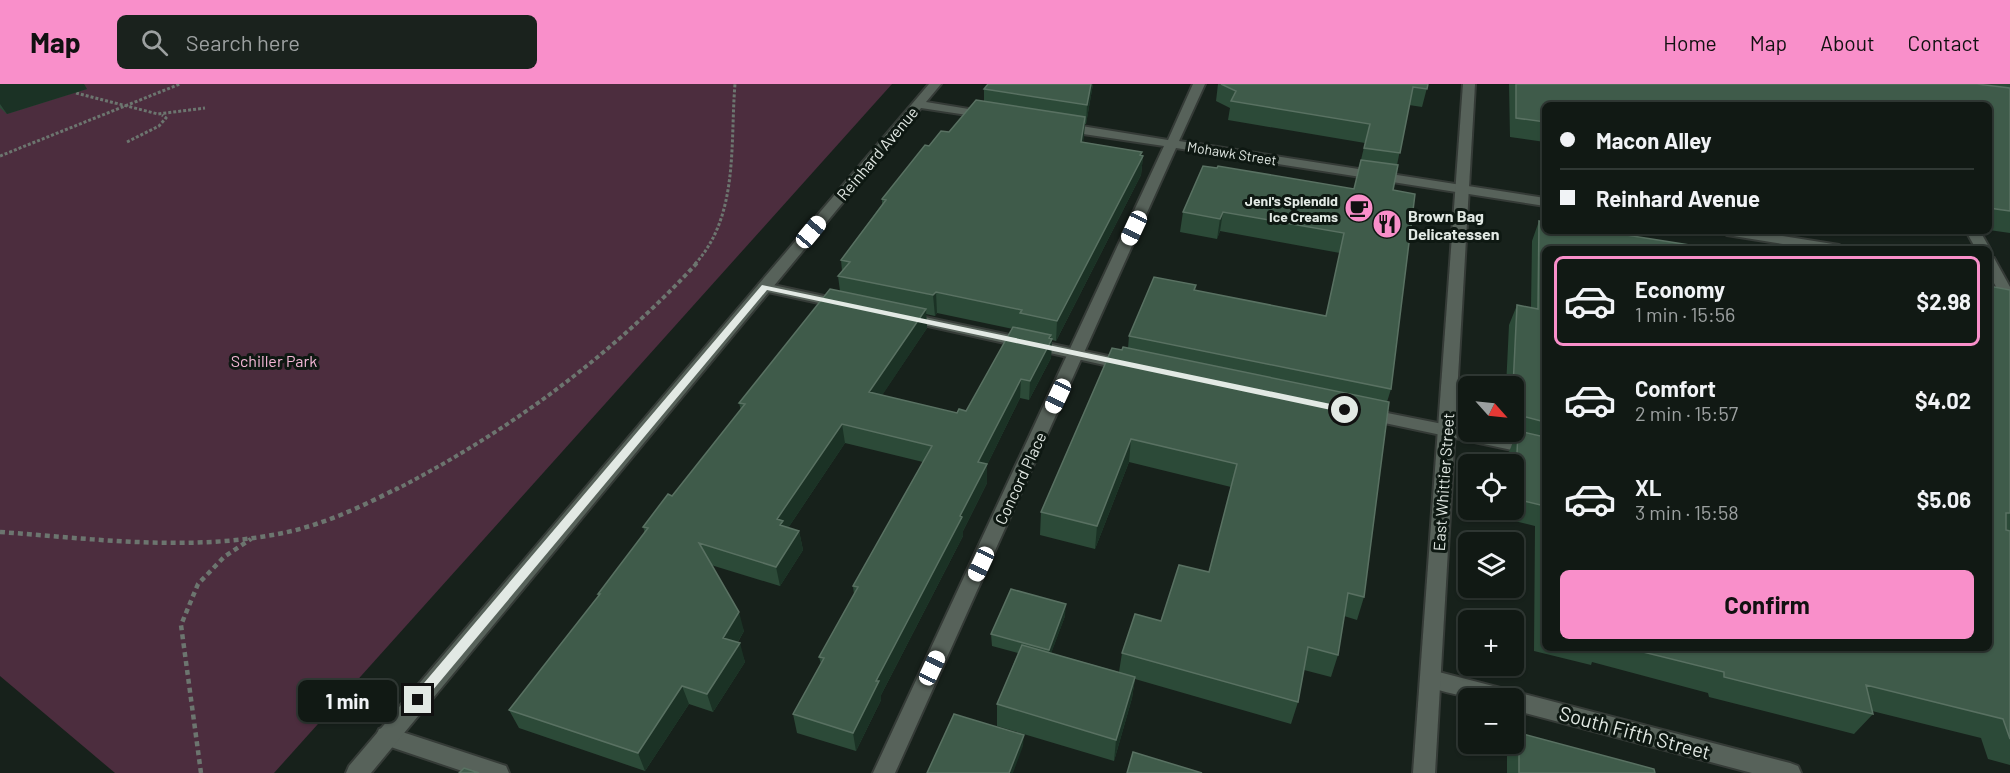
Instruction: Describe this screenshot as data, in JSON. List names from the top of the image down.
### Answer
{
  "streets": {
    "street": [
      "Reinhard Avenue",
      "Mohawk Street",
      "Concord Place",
      "East Whittier Street",
      "South Fifth Street"
    ]
  },
  "crossings": [
    ["Mohawk Street", "Concord Place"],
    ["Mohawk Street", "East Whittier Street"]
  ],
  "parks": ["Schiller Park"],
  "places": {
    "cafe": ["Jeni's Splendid Ice Creams"],
    "restaurant": ["Brown Bag Delicatessen"]
  },
  "north": "bottom right",
  "page": {
    "header": "Map",
    "search": "Search here",
    "nav": [
      "Home",
      "Map",
      "About",
      "Contact"
    ],
    "banner": ["Macon Alley", "Reinhard Avenue"],
    "list": [
      {
        "name": "Economy",
        "note": "1 min · 15:56",
        "value": "$2.98"
      },
      {
        "name": "Comfort",
        "note": "2 min · 15:57",
        "value": "$4.02"
      },
      {
        "name": "XL",
        "note": "3 min · 15:58",
        "value": "$5.06"
      }
    ],
    "map_buttons": ["+", "−"],
    "buttons": "Confirm",
    "bubble": "1 min"
  }
}
